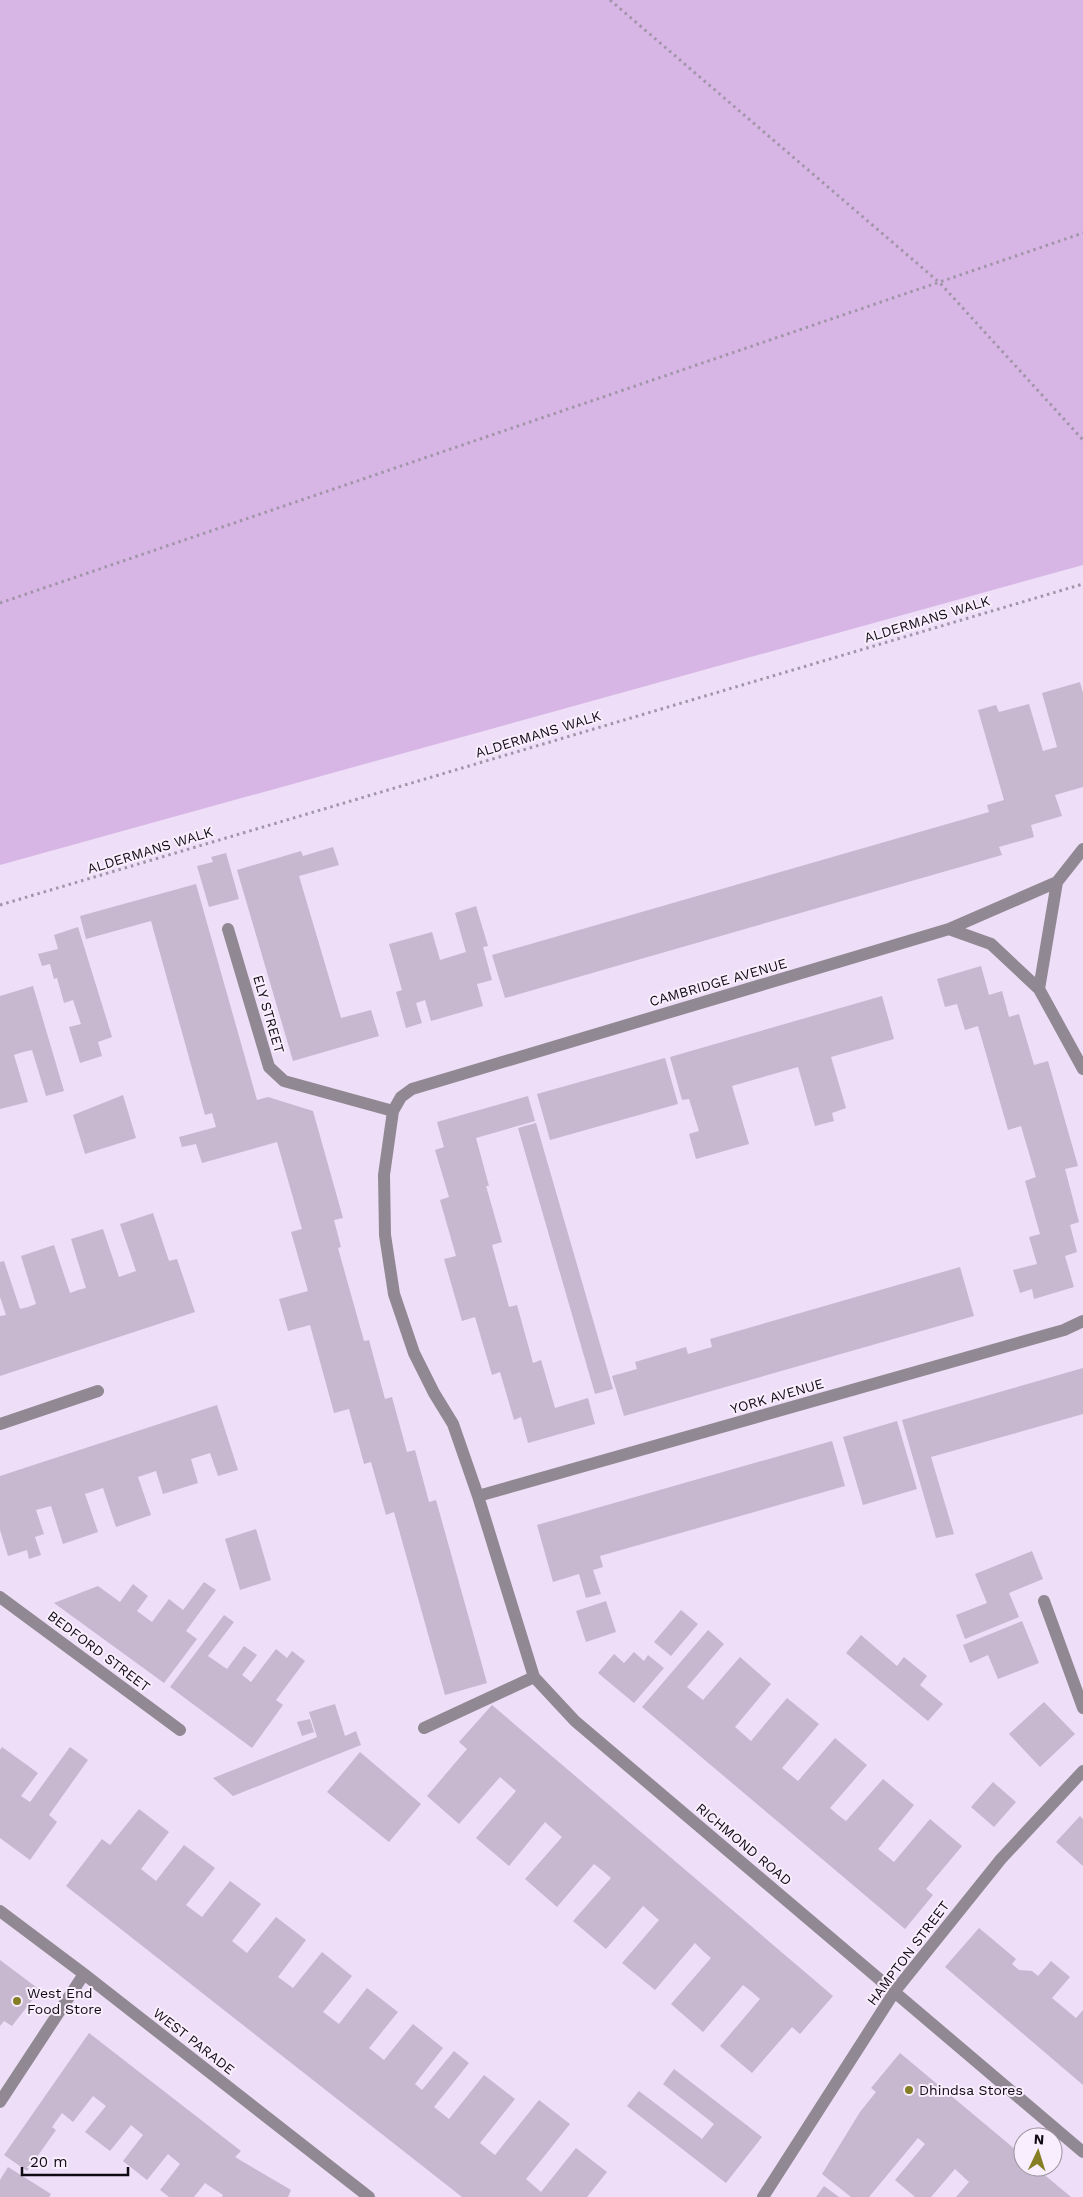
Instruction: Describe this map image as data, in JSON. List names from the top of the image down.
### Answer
{
  "streets": {
    "street": [
      "CAMBRIDGE AVENUE",
      "ELY STREET",
      "YORK AVENUE",
      "BEDFORD STREET",
      "RICHMOND ROAD",
      "HAMPTON STREET",
      "WEST PARADE"
    ],
    "path": ["ALDERMANS WALK"]
  },
  "crossings": [
    ["CAMBRIDGE AVENUE", "ELY STREET"],
    ["CAMBRIDGE AVENUE", "RICHMOND ROAD"],
    ["ELY STREET", "RICHMOND ROAD"],
    ["YORK AVENUE", "RICHMOND ROAD"],
    ["RICHMOND ROAD", "HAMPTON STREET"]
  ],
  "places": ["West End Food Store", "Dhindsa Stores"],
  "scale_bar": "20 m",
  "north": "top"
}
